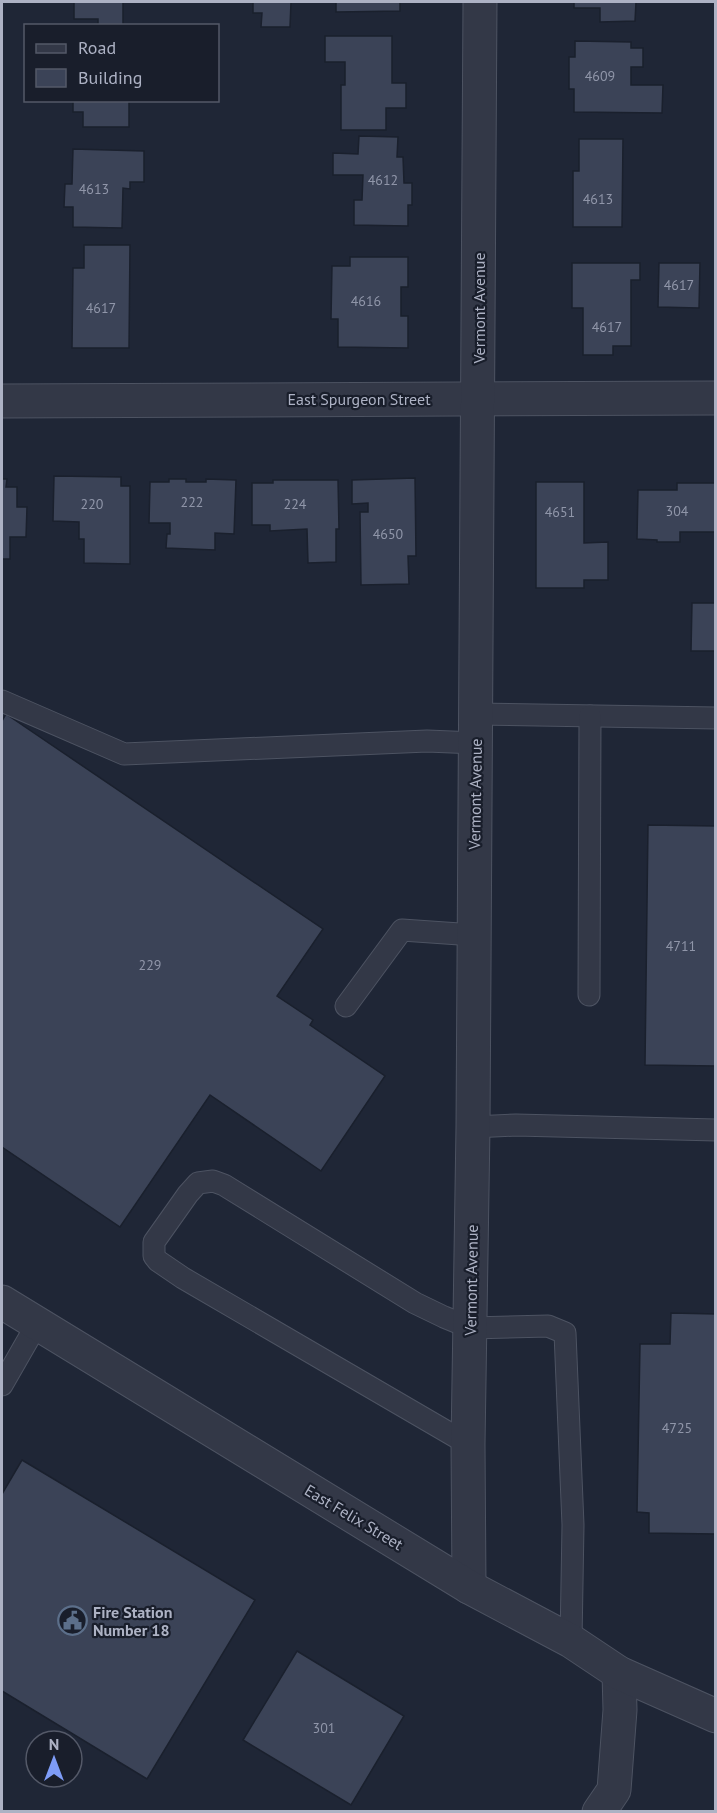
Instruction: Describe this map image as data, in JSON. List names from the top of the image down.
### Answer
{
  "streets": {
    "street": ["Vermont Avenue", "East Spurgeon Street", "East Felix Street"]
  },
  "crossings": [
    ["Vermont Avenue", "East Spurgeon Street"],
    ["Vermont Avenue", "East Felix Street"]
  ],
  "places": {
    "public building": ["Fire Station Number 18"]
  },
  "house_numbers": [
    "4609",
    "4612",
    "4613",
    "4613",
    "4617",
    "4616",
    "4617",
    "4617",
    "222",
    "220",
    "224",
    "304",
    "4651",
    "4650",
    "4711",
    "229",
    "4725",
    "301"
  ],
  "legend": ["Road", "Building"],
  "north": "top"
}
